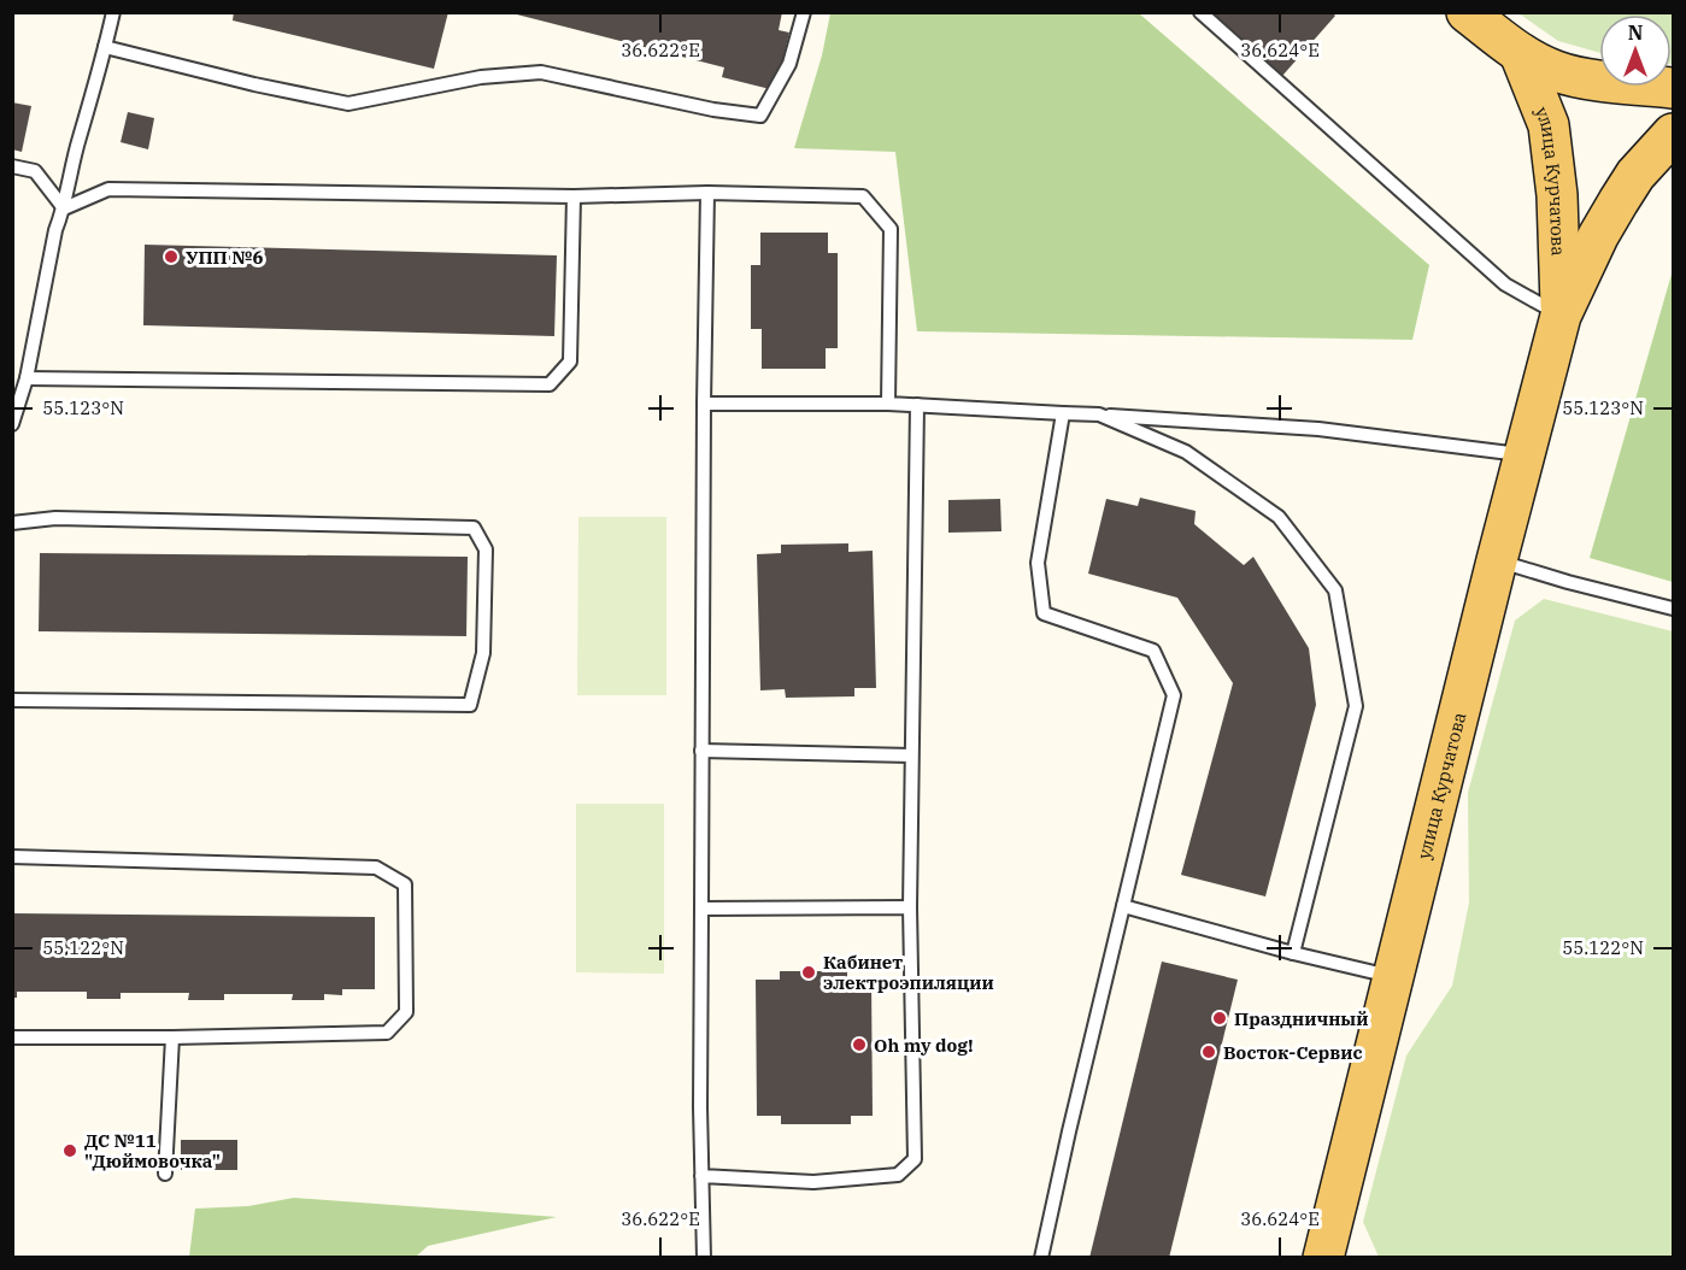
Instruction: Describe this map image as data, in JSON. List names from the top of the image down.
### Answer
{
  "streets": {
    "main road": ["улица Курчатова"]
  },
  "places": [
    "УПП №6",
    "Кабинет электроэпиляции",
    "Праздничный",
    "Oh my dog!",
    "Восток-Сервис",
    "ДС №11 \"Дюймовочка\""
  ],
  "north": "top",
  "coordinates": [
    "36.622°E",
    "36.624°E",
    "55.123°N",
    "55.122°N"
  ]
}
